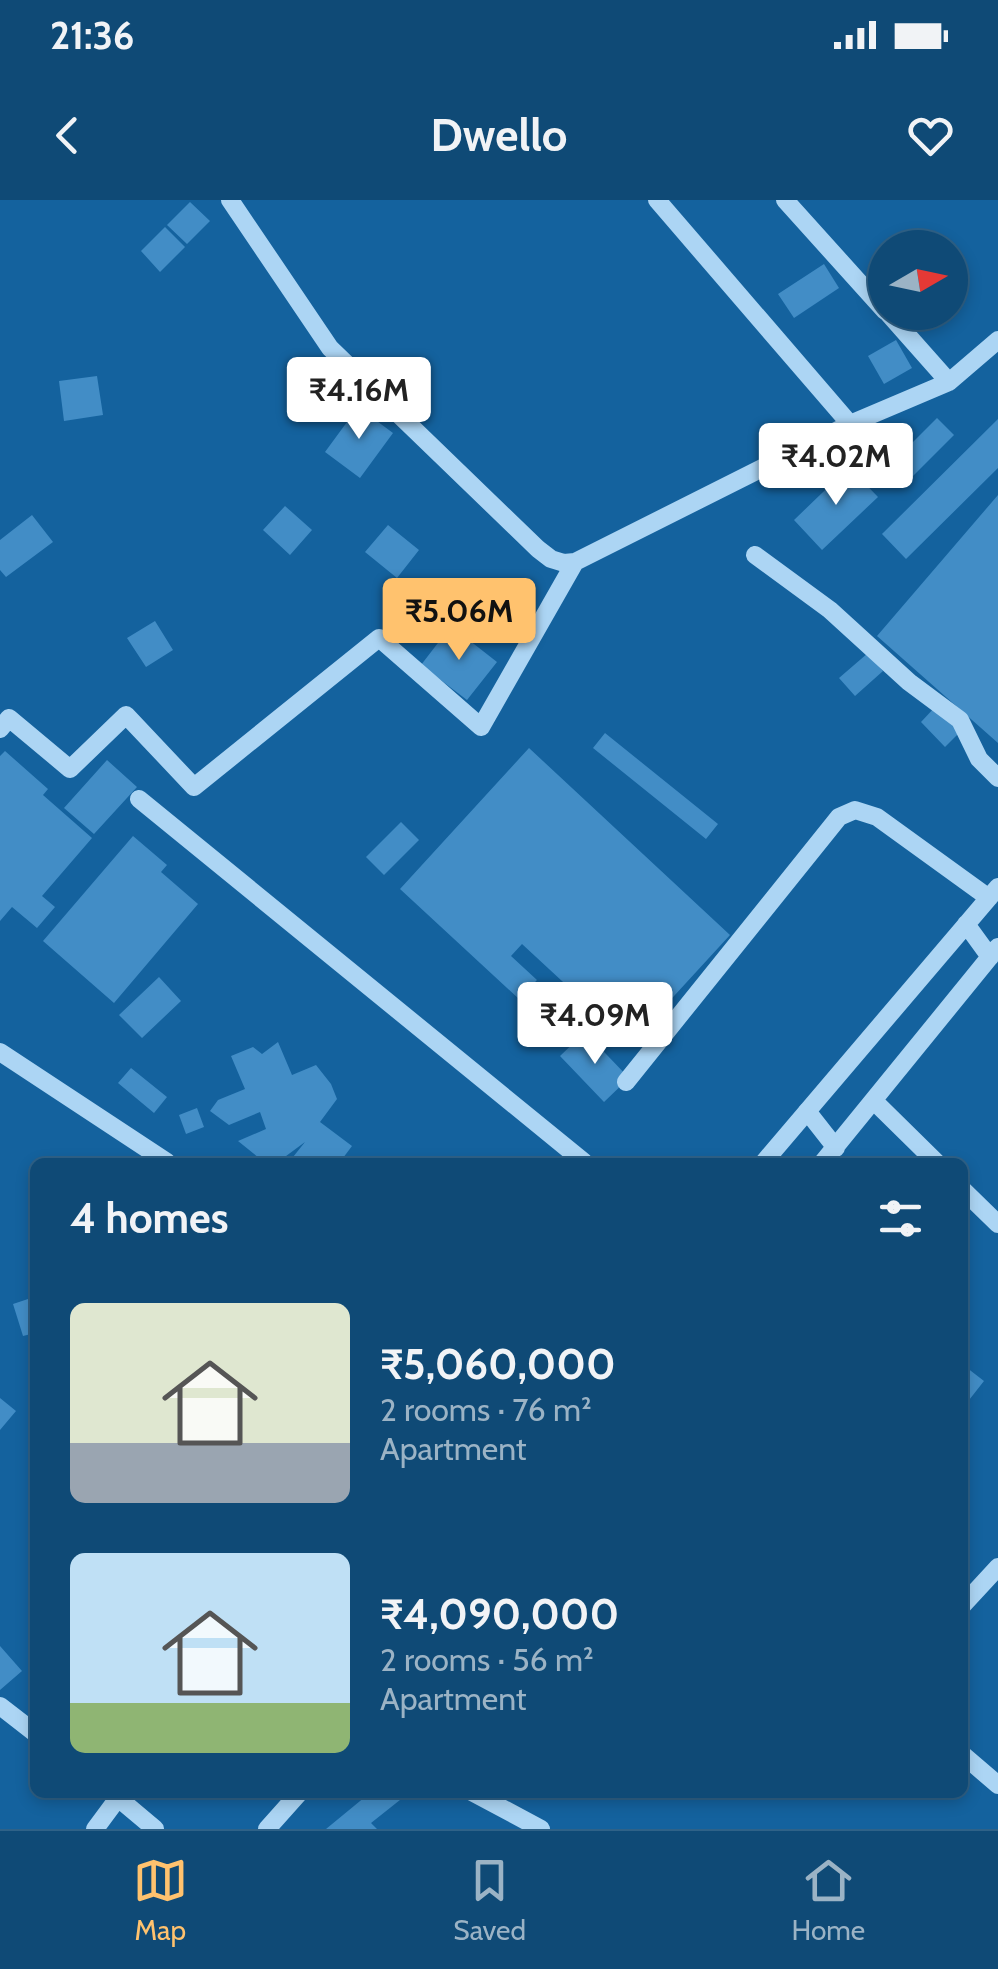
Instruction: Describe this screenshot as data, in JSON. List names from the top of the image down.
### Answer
{
  "north": "right",
  "page": {
    "status": "21:36",
    "header": "Dwello",
    "price": [
      "₹4.16M",
      "₹4.02M",
      "₹5.06M",
      "₹4.09M"
    ],
    "heading": "4 homes",
    "list": [
      {
        "name": "₹5,060,000",
        "note": "2 rooms · 76 m² · Apartment"
      },
      {
        "name": "₹4,090,000",
        "note": "2 rooms · 56 m² · Apartment"
      }
    ],
    "tabs": ["Map", "Saved", "Home"]
  }
}
